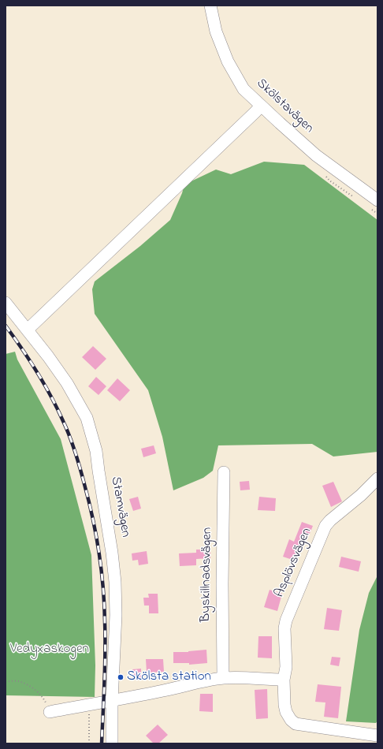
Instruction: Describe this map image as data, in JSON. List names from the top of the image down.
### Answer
{
  "streets": {
    "street": [
      "Skölstavägen",
      "Stamvägen",
      "Asplövsvägen",
      "Byskillnadsvägen"
    ]
  },
  "parks": ["Vedyxaskogen"],
  "places": ["Skölsta station"]
}
